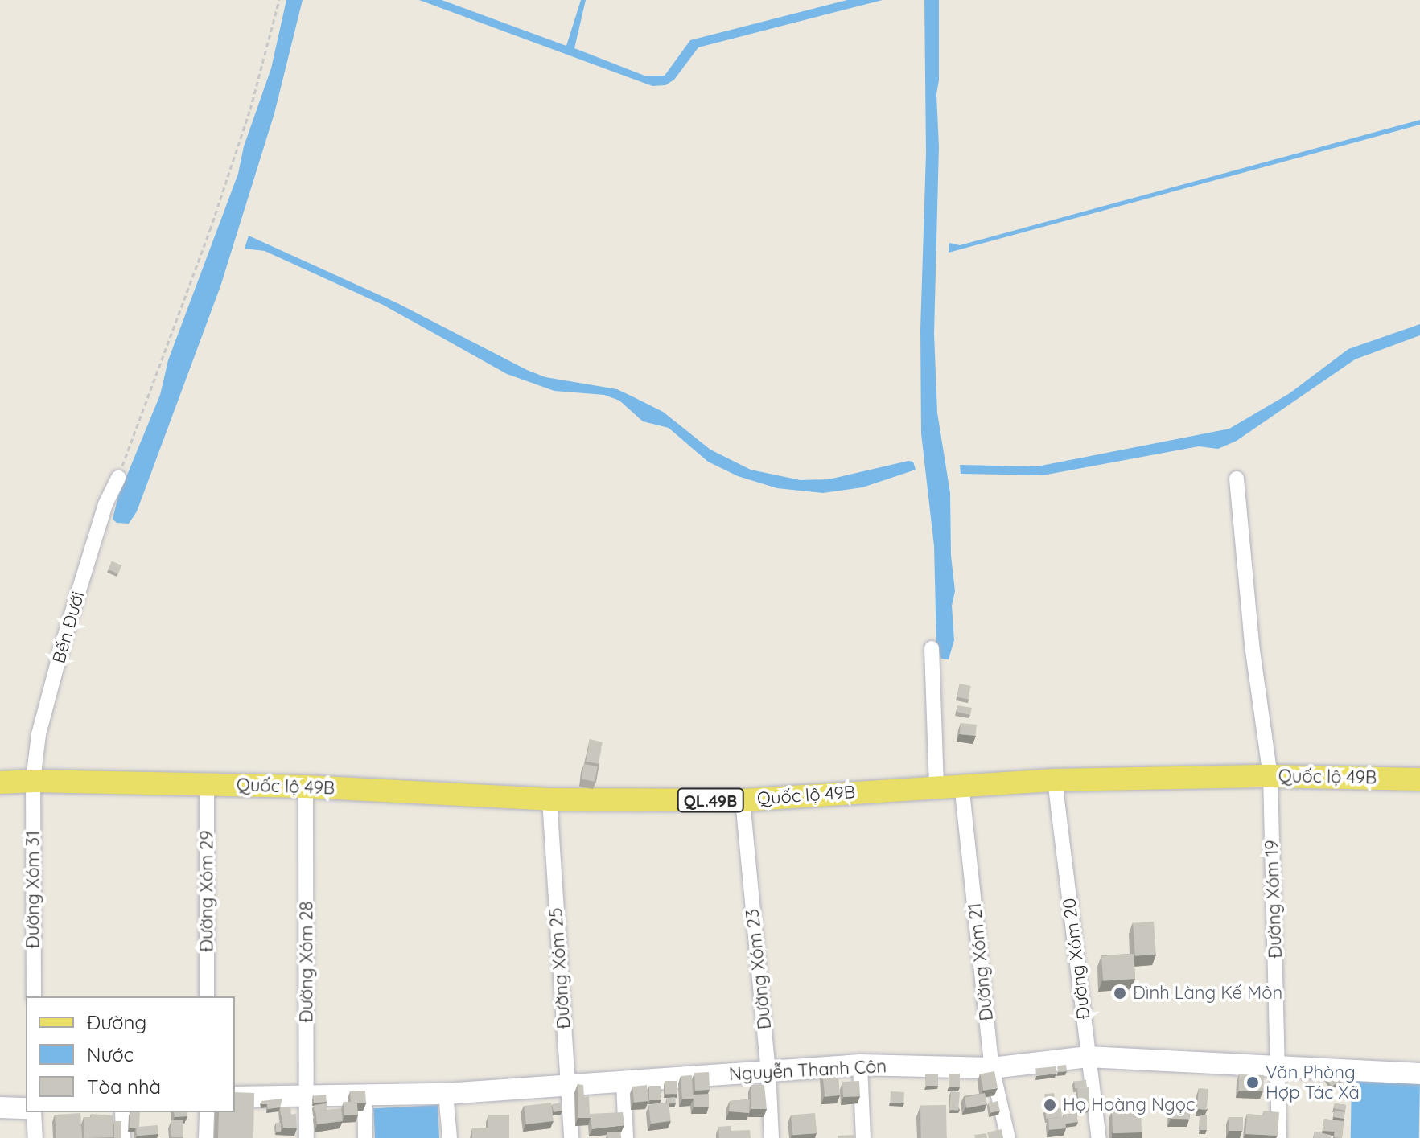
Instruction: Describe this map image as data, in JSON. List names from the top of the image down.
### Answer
{
  "streets": {
    "main road": ["Quốc lộ 49B", "QL.49B"],
    "street": [
      "Bến Đưới",
      "Đường Xóm 31",
      "Đường Xóm 29",
      "Đường Xóm 19",
      "Đường Xóm 20",
      "Đường Xóm 28",
      "Đường Xóm 21",
      "Đường Xóm 25",
      "Đường Xóm 23",
      "Nguyễn Thanh Côn"
    ]
  },
  "crossings": [
    ["Bến Đưới", "Quốc lộ 49B"],
    ["Bến Đưới", "Đường Xóm 31"],
    ["Quốc lộ 49B", "Đường Xóm 31"],
    ["Quốc lộ 49B", "Đường Xóm 29"],
    ["Quốc lộ 49B", "Đường Xóm 19"],
    ["Quốc lộ 49B", "Đường Xóm 20"],
    ["Quốc lộ 49B", "Đường Xóm 28"],
    ["Quốc lộ 49B", "Đường Xóm 21"],
    ["Quốc lộ 49B", "Đường Xóm 25"],
    ["Quốc lộ 49B", "Đường Xóm 23"],
    ["Đường Xóm 19", "Nguyễn Thanh Côn"],
    ["Đường Xóm 20", "Nguyễn Thanh Côn"],
    ["Đường Xóm 28", "Nguyễn Thanh Côn"],
    ["Đường Xóm 21", "Nguyễn Thanh Côn"],
    ["Đường Xóm 25", "Nguyễn Thanh Côn"],
    ["Đường Xóm 23", "Nguyễn Thanh Côn"]
  ],
  "places": ["Đình Làng Kế Môn", "Văn Phòng Hợp Tác Xã", "Họ Hoàng Ngọc"],
  "legend": ["Đường", "Nước", "Tòa nhà"]
}
